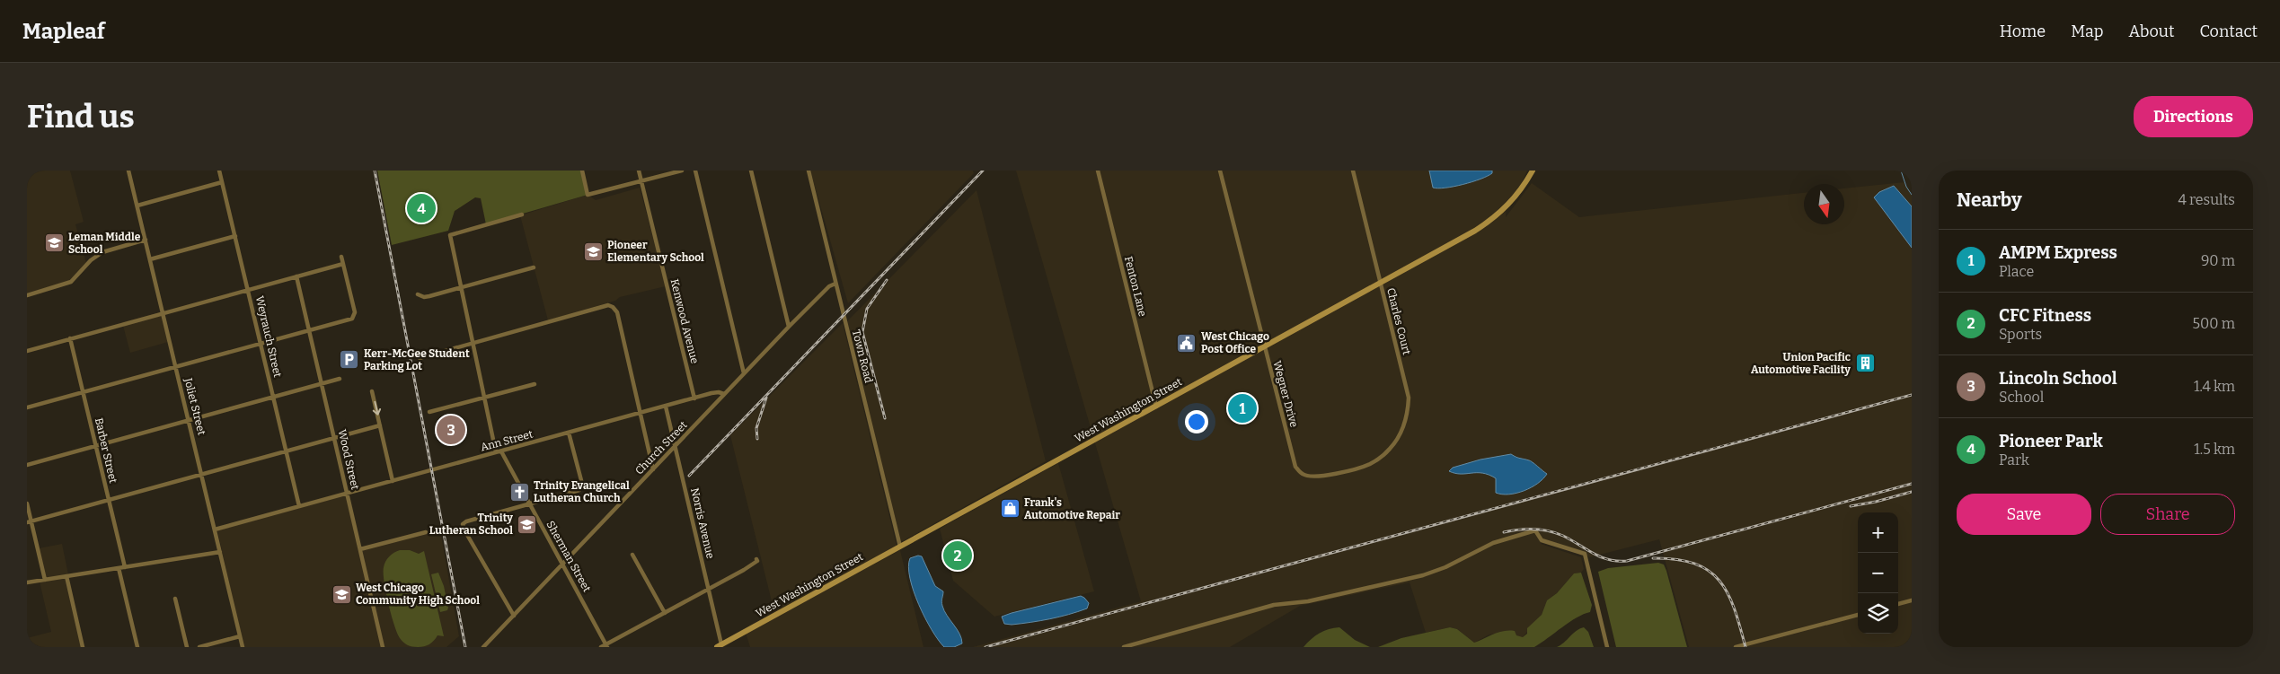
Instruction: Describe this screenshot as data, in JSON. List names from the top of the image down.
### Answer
{
  "streets": {
    "main road": ["West Washington Street"],
    "street": [
      "Fenton Lane",
      "Kenwood Avenue",
      "Charles Court",
      "Weyrauch Street",
      "Town Road",
      "Wegner Drive",
      "Joliet Street",
      "Ann Street",
      "Church Street",
      "Barber Street",
      "Wood Street",
      "Norris Avenue",
      "Sherman Street"
    ]
  },
  "crossings": [
    ["Fenton Lane", "West Washington Street"],
    ["Kenwood Avenue", "Ann Street"],
    ["Charles Court", "Wegner Drive"],
    ["Charles Court", "West Washington Street"],
    ["Weyrauch Street", "Ann Street"],
    ["Town Road", "West Washington Street"],
    ["Town Road", "Church Street"],
    ["Wegner Drive", "West Washington Street"],
    ["Joliet Street", "Ann Street"],
    ["West Washington Street", "Norris Avenue"],
    ["Ann Street", "Church Street"],
    ["Ann Street", "Wood Street"],
    ["Ann Street", "Norris Avenue"],
    ["Ann Street", "Sherman Street"],
    ["Church Street", "Norris Avenue"],
    ["Church Street", "Sherman Street"]
  ],
  "places": {
    "school or university": [
      "Leman Middle School",
      "Pioneer Elementary School",
      "Trinity Lutheran School",
      "West Chicago Community High School"
    ],
    "public building": ["West Chicago Post Office"],
    "parking": ["Kerr-McGee Student Parking Lot"],
    "building": ["Union Pacific Automotive Facility"],
    "church": ["Trinity Evangelical Lutheran Church"],
    "shop": ["Frank's Automotive Repair"]
  },
  "north": "bottom",
  "page": {
    "header": "Mapleaf",
    "nav": [
      "Home",
      "Map",
      "About",
      "Contact"
    ],
    "buttons": [
      "Directions",
      ["Save", "Share"]
    ],
    "title": "Find us",
    "heading": ["Nearby", "4 results"],
    "pins": [
      "4",
      "1",
      "3",
      "2"
    ],
    "list": [
      {
        "mark": "1",
        "name": "AMPM Express",
        "note": "Place",
        "value": "90 m"
      },
      {
        "mark": "2",
        "name": "CFC Fitness",
        "note": "Sports",
        "value": "500 m"
      },
      {
        "mark": "3",
        "name": "Lincoln School",
        "note": "School",
        "value": "1.4 km"
      },
      {
        "mark": "4",
        "name": "Pioneer Park",
        "note": "Park",
        "value": "1.5 km"
      }
    ],
    "map_buttons": ["+", "−"]
  }
}
